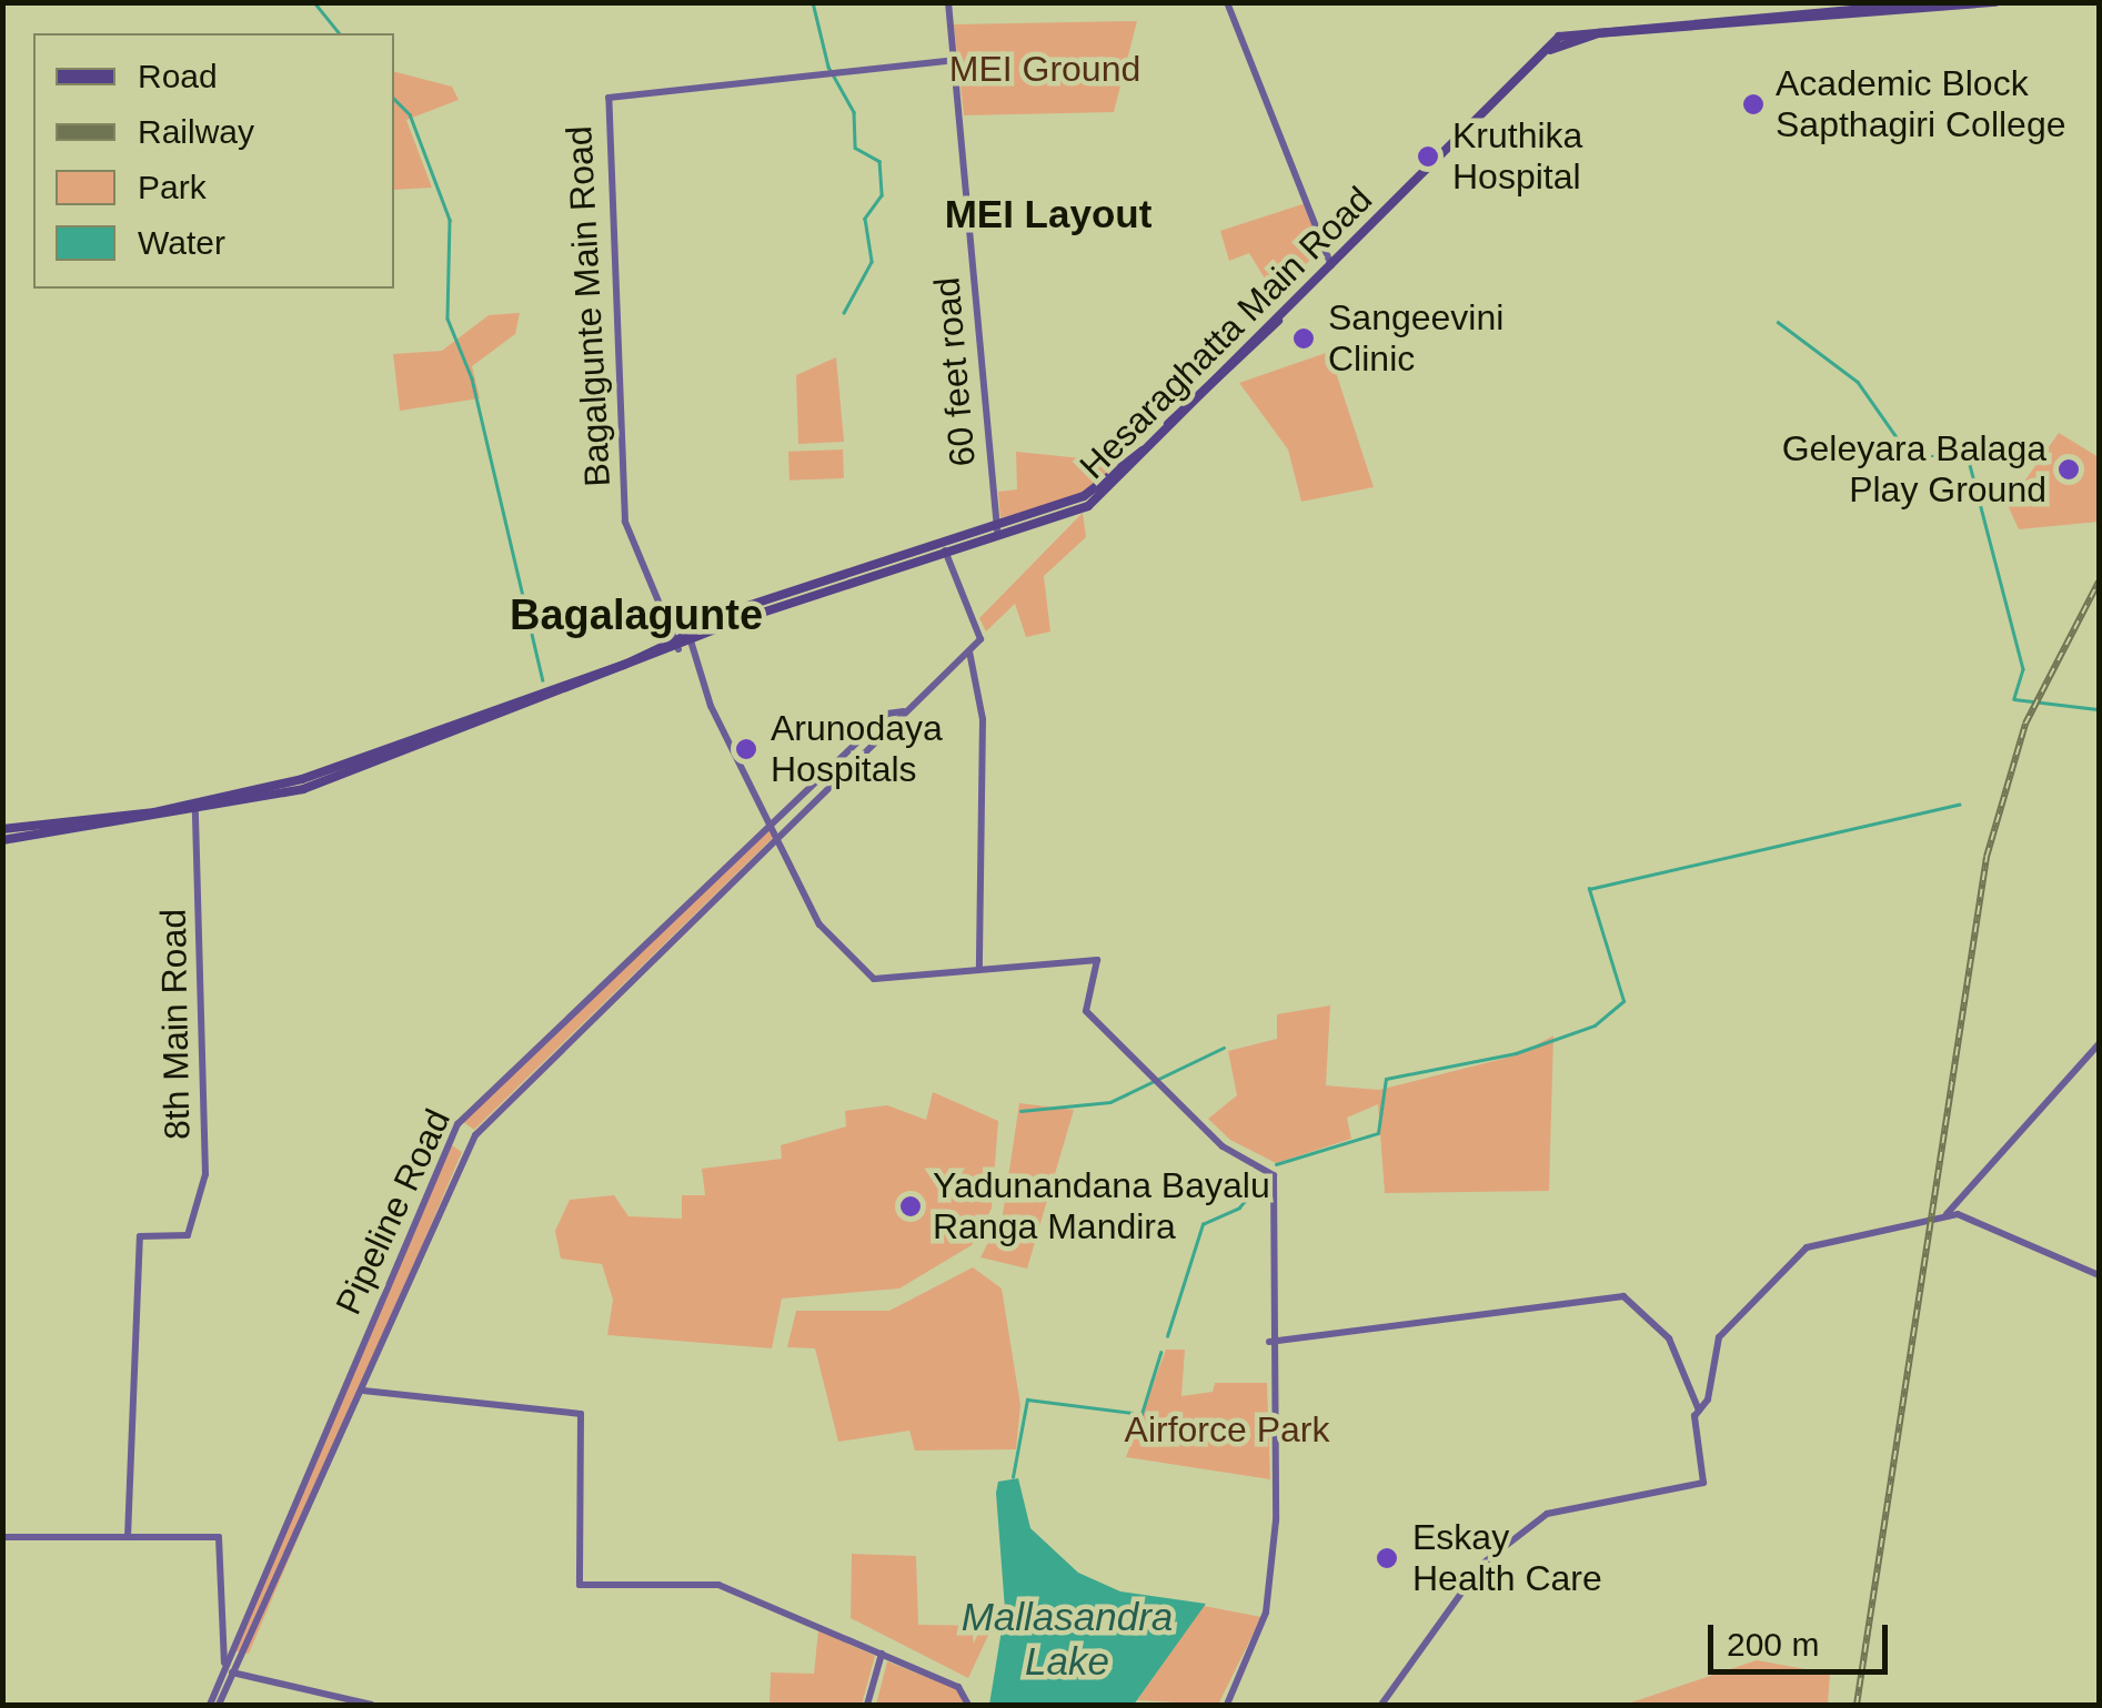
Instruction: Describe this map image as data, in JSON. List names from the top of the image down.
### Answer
{
  "streets": {
    "main road": ["Hesaraghatta Main Road"],
    "street": [
      "Bagalgunte Main Road",
      "60 feet road",
      "8th Main Road",
      "Pipeline Road"
    ]
  },
  "crossings": [
    ["Bagalgunte Main Road", "60 feet road"],
    ["Hesaraghatta Main Road", "60 feet road"]
  ],
  "districts": ["MEI Layout", "Bagalagunte"],
  "water": ["Mallasandra Lake"],
  "parks": ["MEI Ground", "Airforce Park"],
  "places": [
    "Academic Block Sapthagiri College",
    "Kruthika Hospital",
    "Sangeevini Clinic",
    "Geleyara Balaga Play Ground",
    "Arunodaya Hospitals",
    "Yadunandana Bayalu Ranga Mandira",
    "Eskay Health Care"
  ],
  "legend": [
    "Road",
    "Railway",
    "Park",
    "Water"
  ],
  "scale_bar": "200 m"
}
